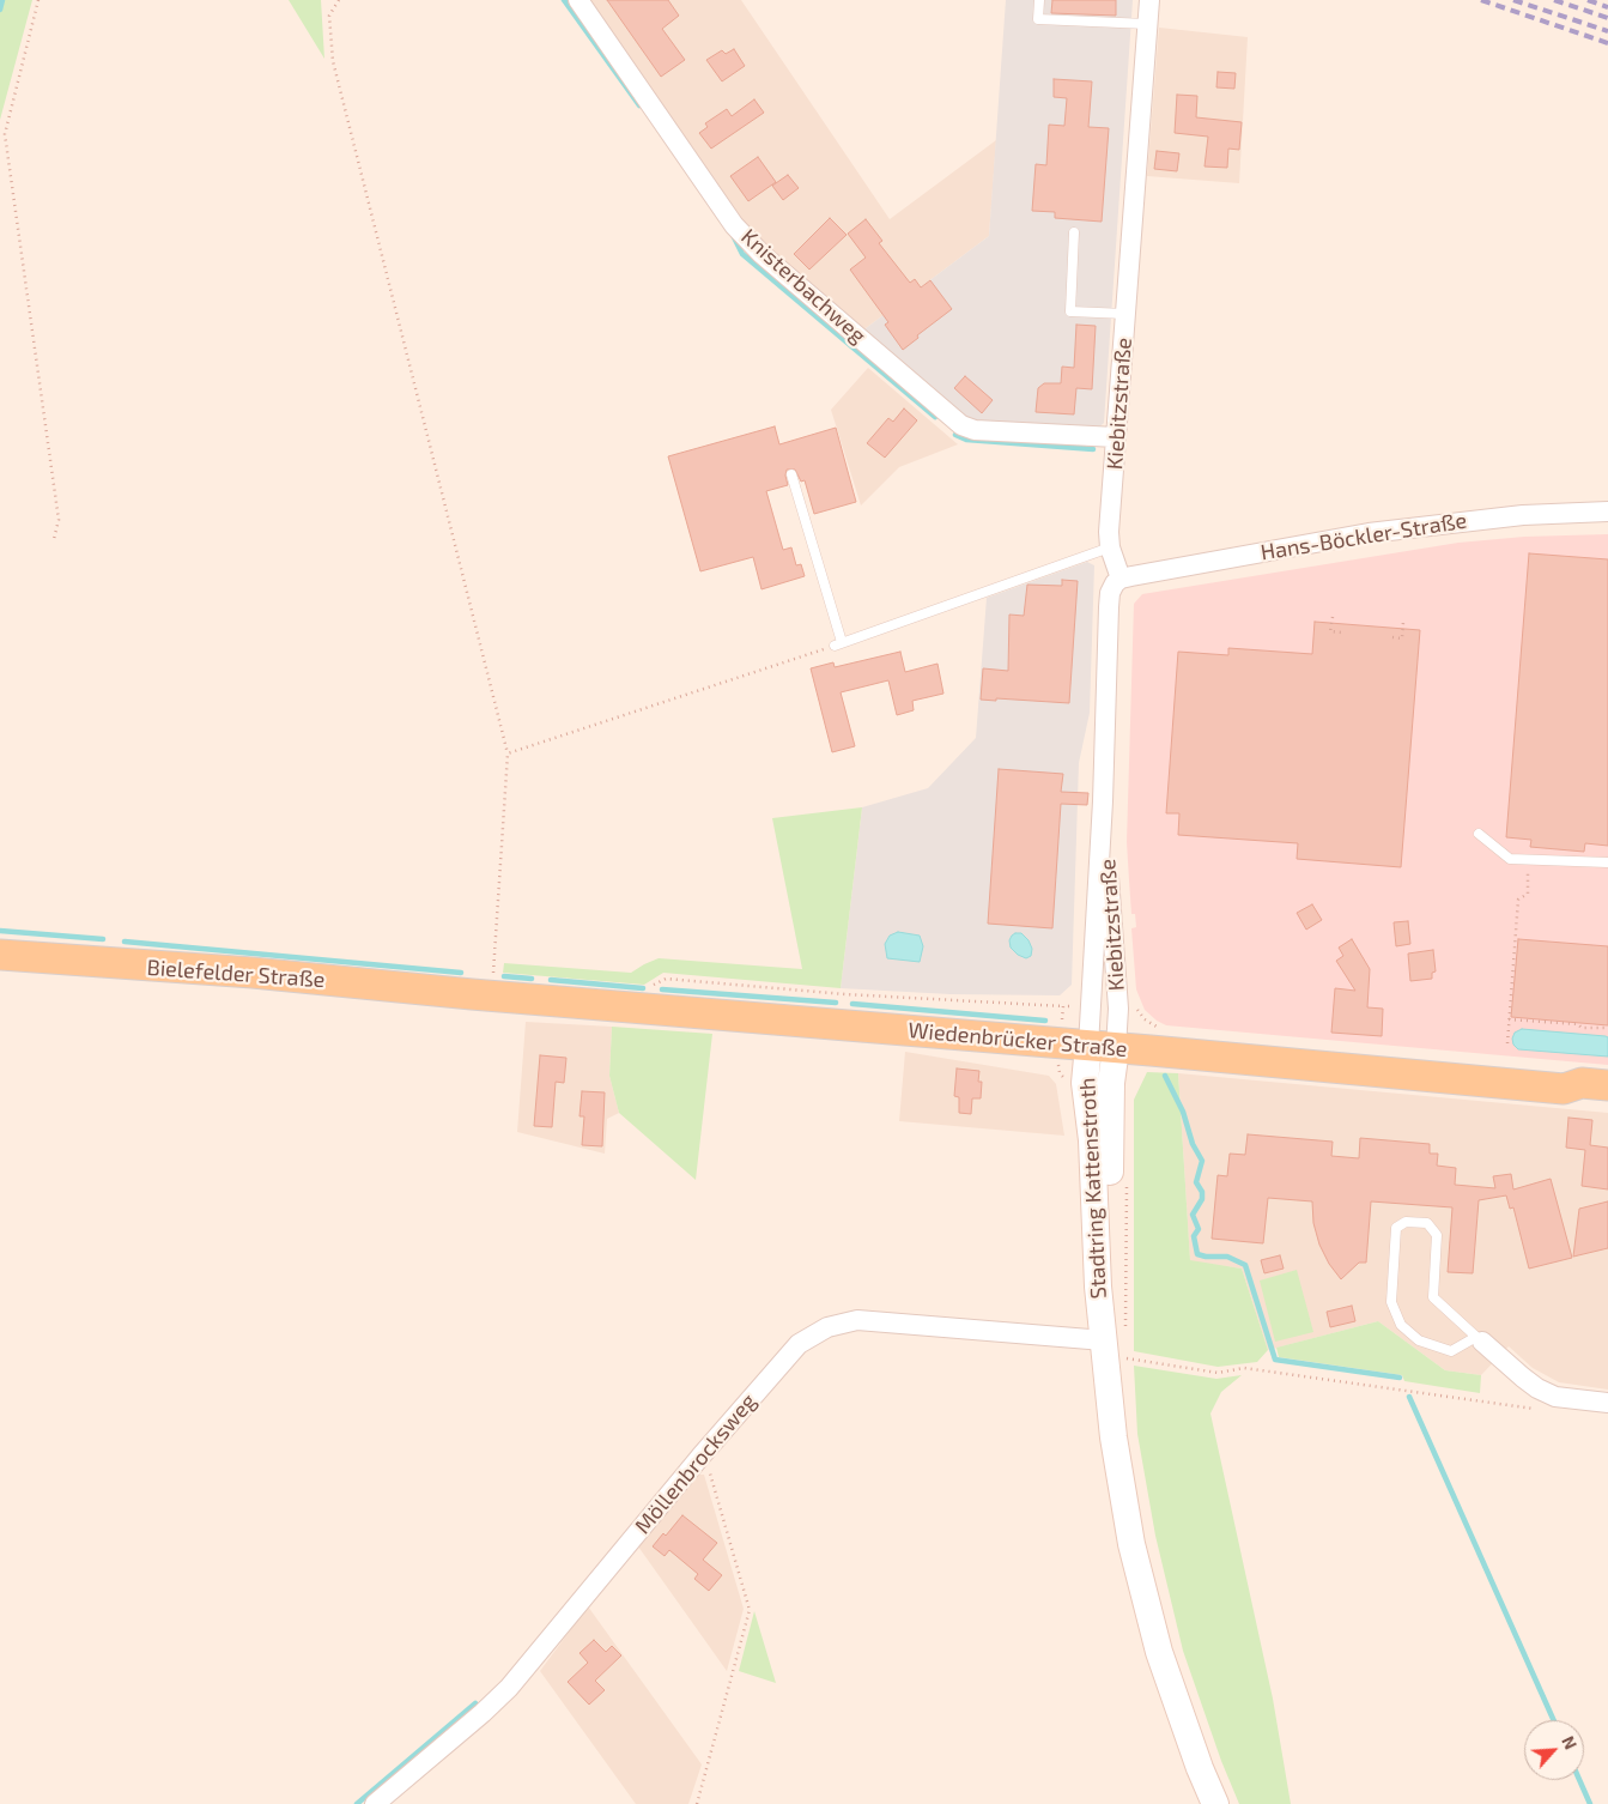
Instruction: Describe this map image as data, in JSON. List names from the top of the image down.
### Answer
{
  "streets": {
    "main road": ["Bielefelder Straße", "Wiedenbrücker Straße", "Stadtring Kattenstroth"],
    "street": [
      "Knisterbachweg",
      "Kiebitzstraße",
      "Hans-Böckler-Straße",
      "Möllenbrocksweg"
    ]
  },
  "crossings": [
    ["Knisterbachweg", "Kiebitzstraße"],
    ["Kiebitzstraße", "Hans-Böckler-Straße"],
    ["Kiebitzstraße", "Wiedenbrücker Straße"],
    ["Kiebitzstraße", "Stadtring Kattenstroth"],
    ["Bielefelder Straße", "Wiedenbrücker Straße"],
    ["Wiedenbrücker Straße", "Stadtring Kattenstroth"],
    ["Stadtring Kattenstroth", "Möllenbrocksweg"]
  ],
  "north": "top right"
}
